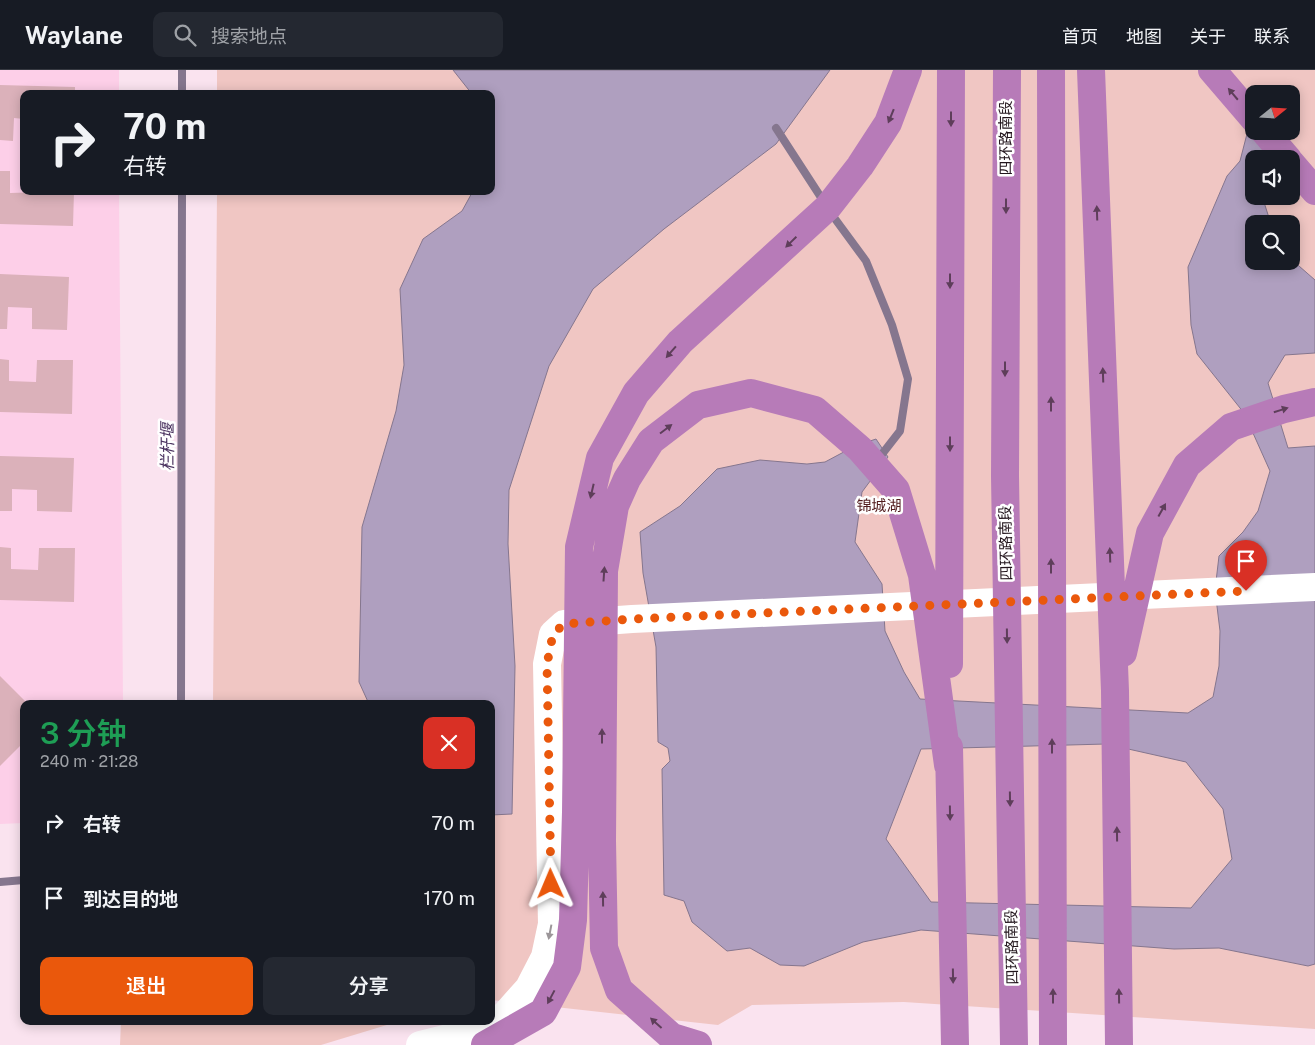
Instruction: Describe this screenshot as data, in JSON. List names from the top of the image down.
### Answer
{
  "streets": {
    "highway": ["四环路南段"]
  },
  "water": ["栏杆堰"],
  "parks": ["锦城湖"],
  "north": "right",
  "page": {
    "header": "Waylane",
    "search": "搜索地点",
    "nav": [
      "首页",
      "地图",
      "关于",
      "联系"
    ],
    "turn": ["70 m", "右转"],
    "heading": ["3 分钟", "240 m · 21:28"],
    "list": [
      {
        "name": "右转",
        "value": "70 m"
      },
      {
        "name": "到达目的地",
        "value": "170 m"
      }
    ],
    "buttons": ["退出", "分享"]
  }
}
